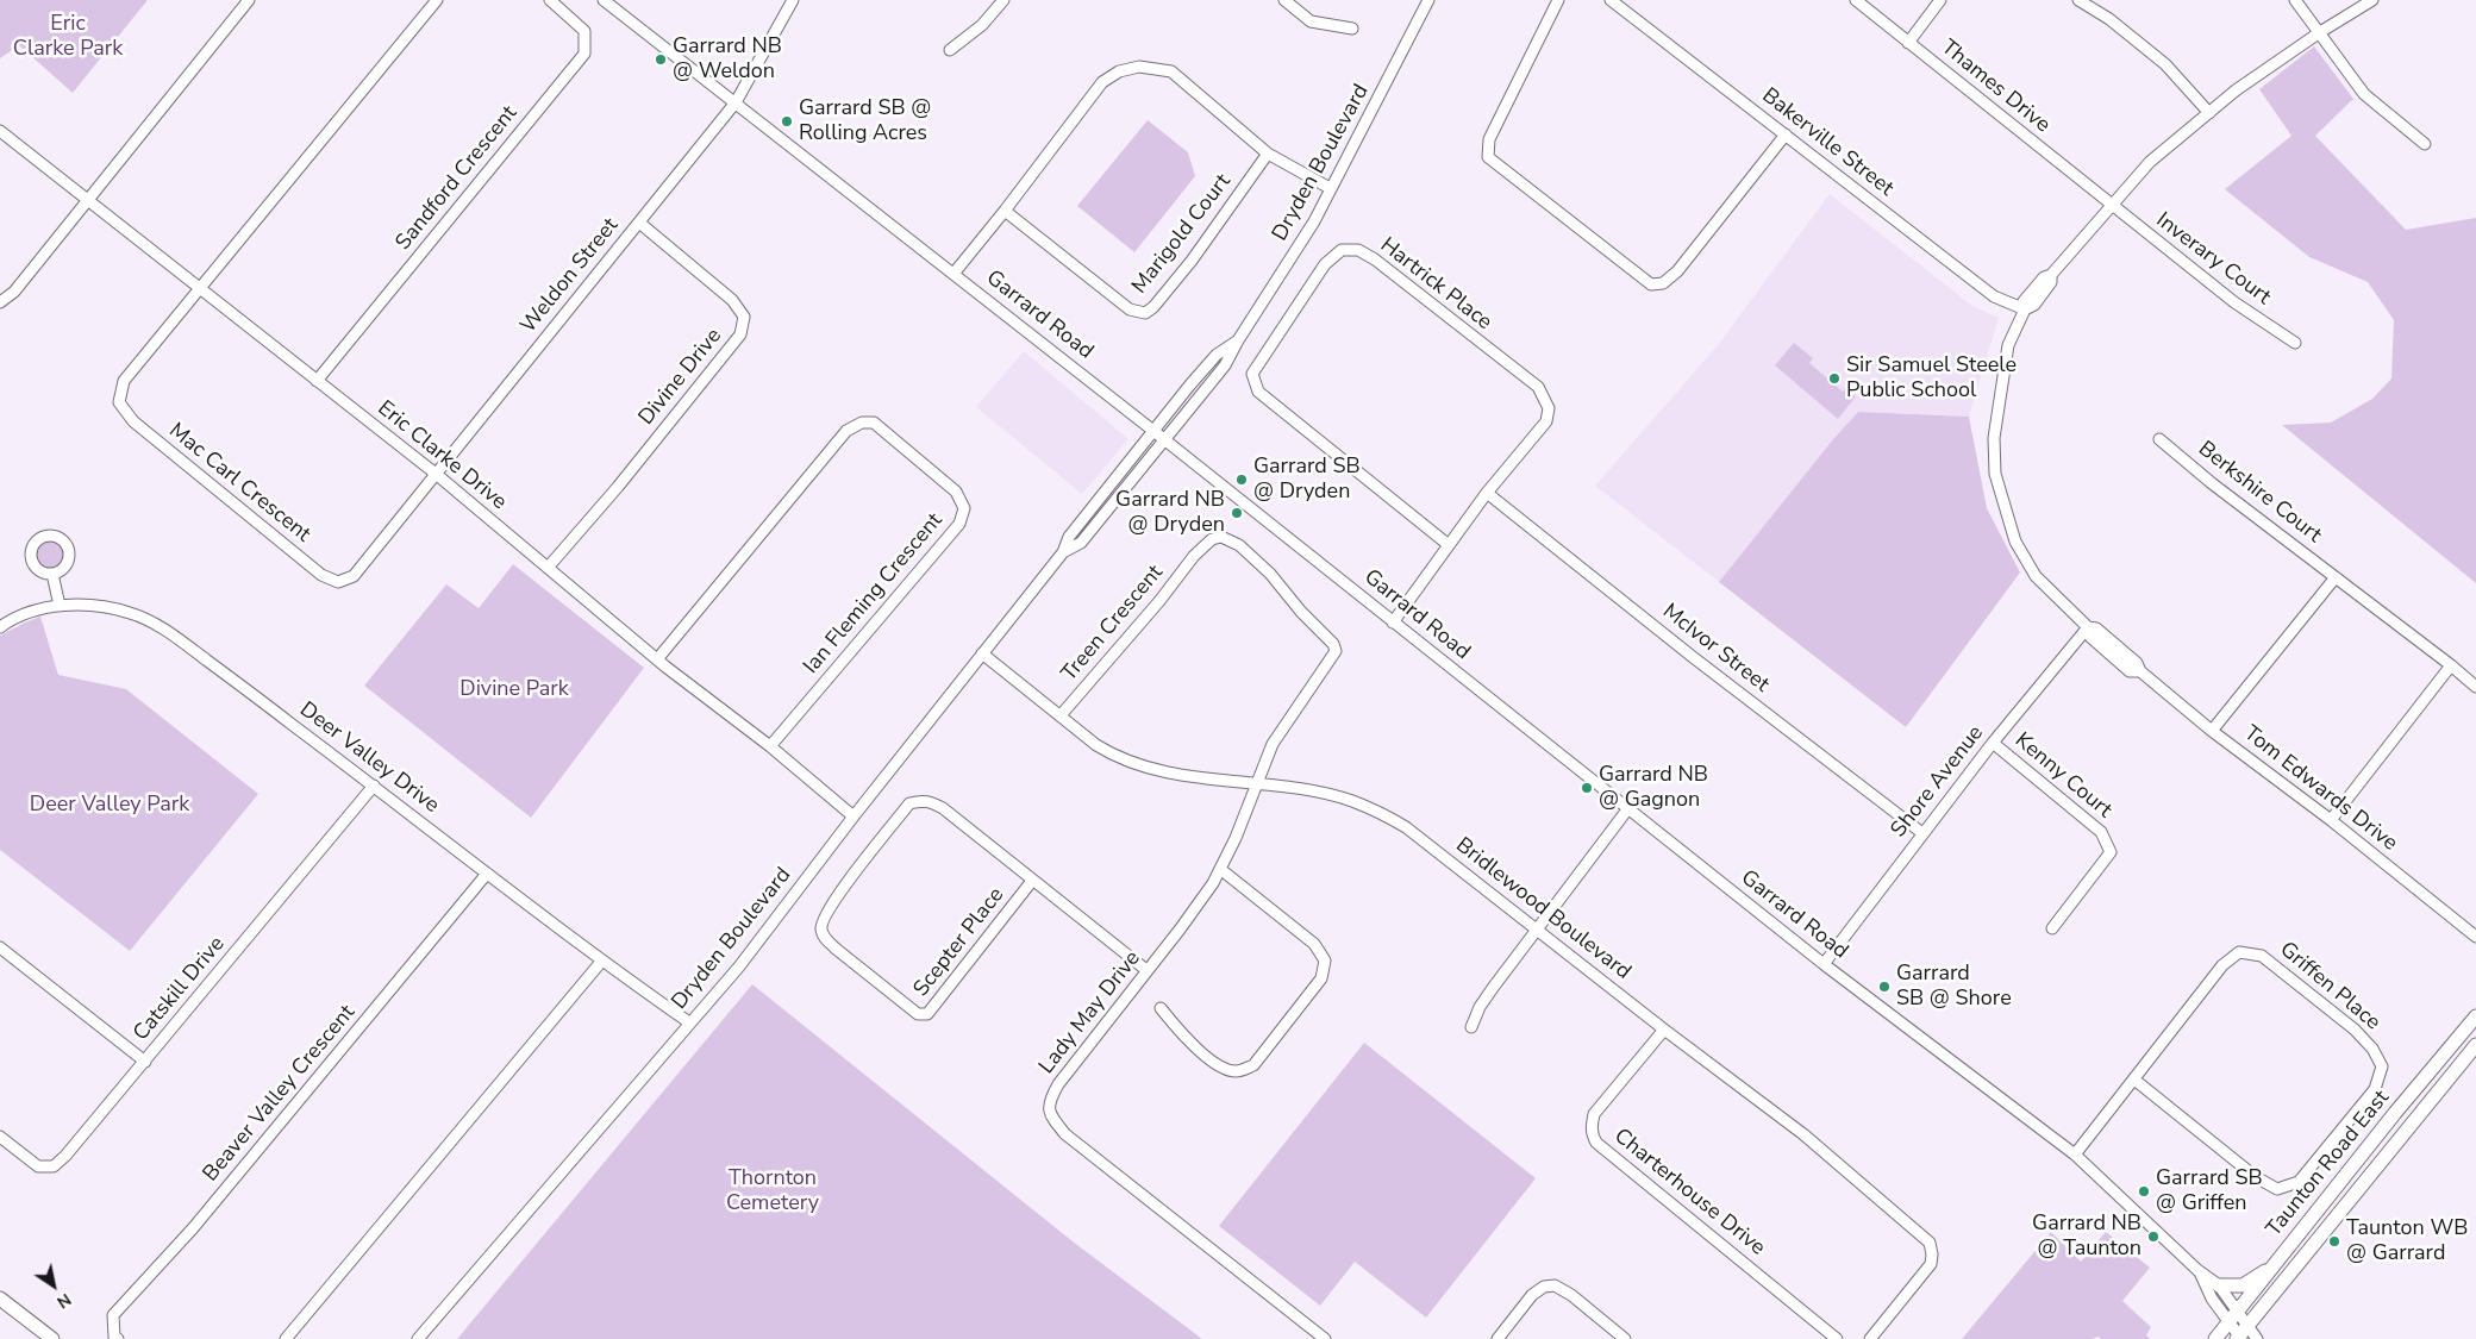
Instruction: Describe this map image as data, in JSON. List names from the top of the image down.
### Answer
{
  "streets": {
    "main road": ["Taunton Road East"],
    "street": [
      "Thames Drive",
      "Bakerville Street",
      "Dryden Boulevard",
      "Sandford Crescent",
      "Marigold Court",
      "Inverary Court",
      "Weldon Street",
      "Hartrick Place",
      "Garrard Road",
      "Divine Drive",
      "Eric Clarke Drive",
      "Mac Carl Crescent",
      "Berkshire Court",
      "Ian Fleming Crescent",
      "Treen Crescent",
      "McIvor Street",
      "Deer Valley Drive",
      "Kenny Court",
      "Shore Avenue",
      "Tom Edwards Drive",
      "Bridlewood Boulevard",
      "Scepter Place",
      "Griffen Place",
      "Catskill Drive",
      "Lady May Drive",
      "Beaver Valley Crescent",
      "Charterhouse Drive"
    ]
  },
  "crossings": [
    ["Thames Drive", "Inverary Court"],
    ["Thames Drive", "Tom Edwards Drive"],
    ["Bakerville Street", "Tom Edwards Drive"],
    ["Dryden Boulevard", "Garrard Road"],
    ["Dryden Boulevard", "Eric Clarke Drive"],
    ["Dryden Boulevard", "Deer Valley Drive"],
    ["Dryden Boulevard", "Bridlewood Boulevard"],
    ["Sandford Crescent", "Eric Clarke Drive"],
    ["Inverary Court", "Tom Edwards Drive"],
    ["Weldon Street", "Garrard Road"],
    ["Weldon Street", "Divine Drive"],
    ["Weldon Street", "Eric Clarke Drive"],
    ["Weldon Street", "Mac Carl Crescent"],
    ["Hartrick Place", "Garrard Road"],
    ["Hartrick Place", "McIvor Street"],
    ["Garrard Road", "Shore Avenue"],
    ["Garrard Road", "Griffen Place"],
    ["Garrard Road", "Taunton Road East"],
    ["Divine Drive", "Eric Clarke Drive"],
    ["Eric Clarke Drive", "Mac Carl Crescent"],
    ["Eric Clarke Drive", "Ian Fleming Crescent"],
    ["Treen Crescent", "Bridlewood Boulevard"],
    ["Treen Crescent", "Lady May Drive"],
    ["McIvor Street", "Shore Avenue"],
    ["Deer Valley Drive", "Catskill Drive"],
    ["Deer Valley Drive", "Beaver Valley Crescent"],
    ["Kenny Court", "Shore Avenue"],
    ["Shore Avenue", "Tom Edwards Drive"],
    ["Bridlewood Boulevard", "Lady May Drive"],
    ["Bridlewood Boulevard", "Charterhouse Drive"],
    ["Scepter Place", "Lady May Drive"]
  ],
  "parks": [
    "Eric Clarke Park",
    "Divine Park",
    "Deer Valley Park",
    "Thornton Cemetery"
  ],
  "places": [
    "Garrard NB @ Weldon",
    "Garrard SB @ Rolling Acres",
    "Sir Samuel Steele Public School",
    "Garrard SB @ Dryden",
    "Garrard NB @ Dryden",
    "Garrard NB @ Gagnon",
    "Garrard SB @ Shore",
    "Garrard SB @ Griffen",
    "Garrard NB @ Taunton",
    "Taunton WB @ Garrard"
  ],
  "north": "bottom right"
}
